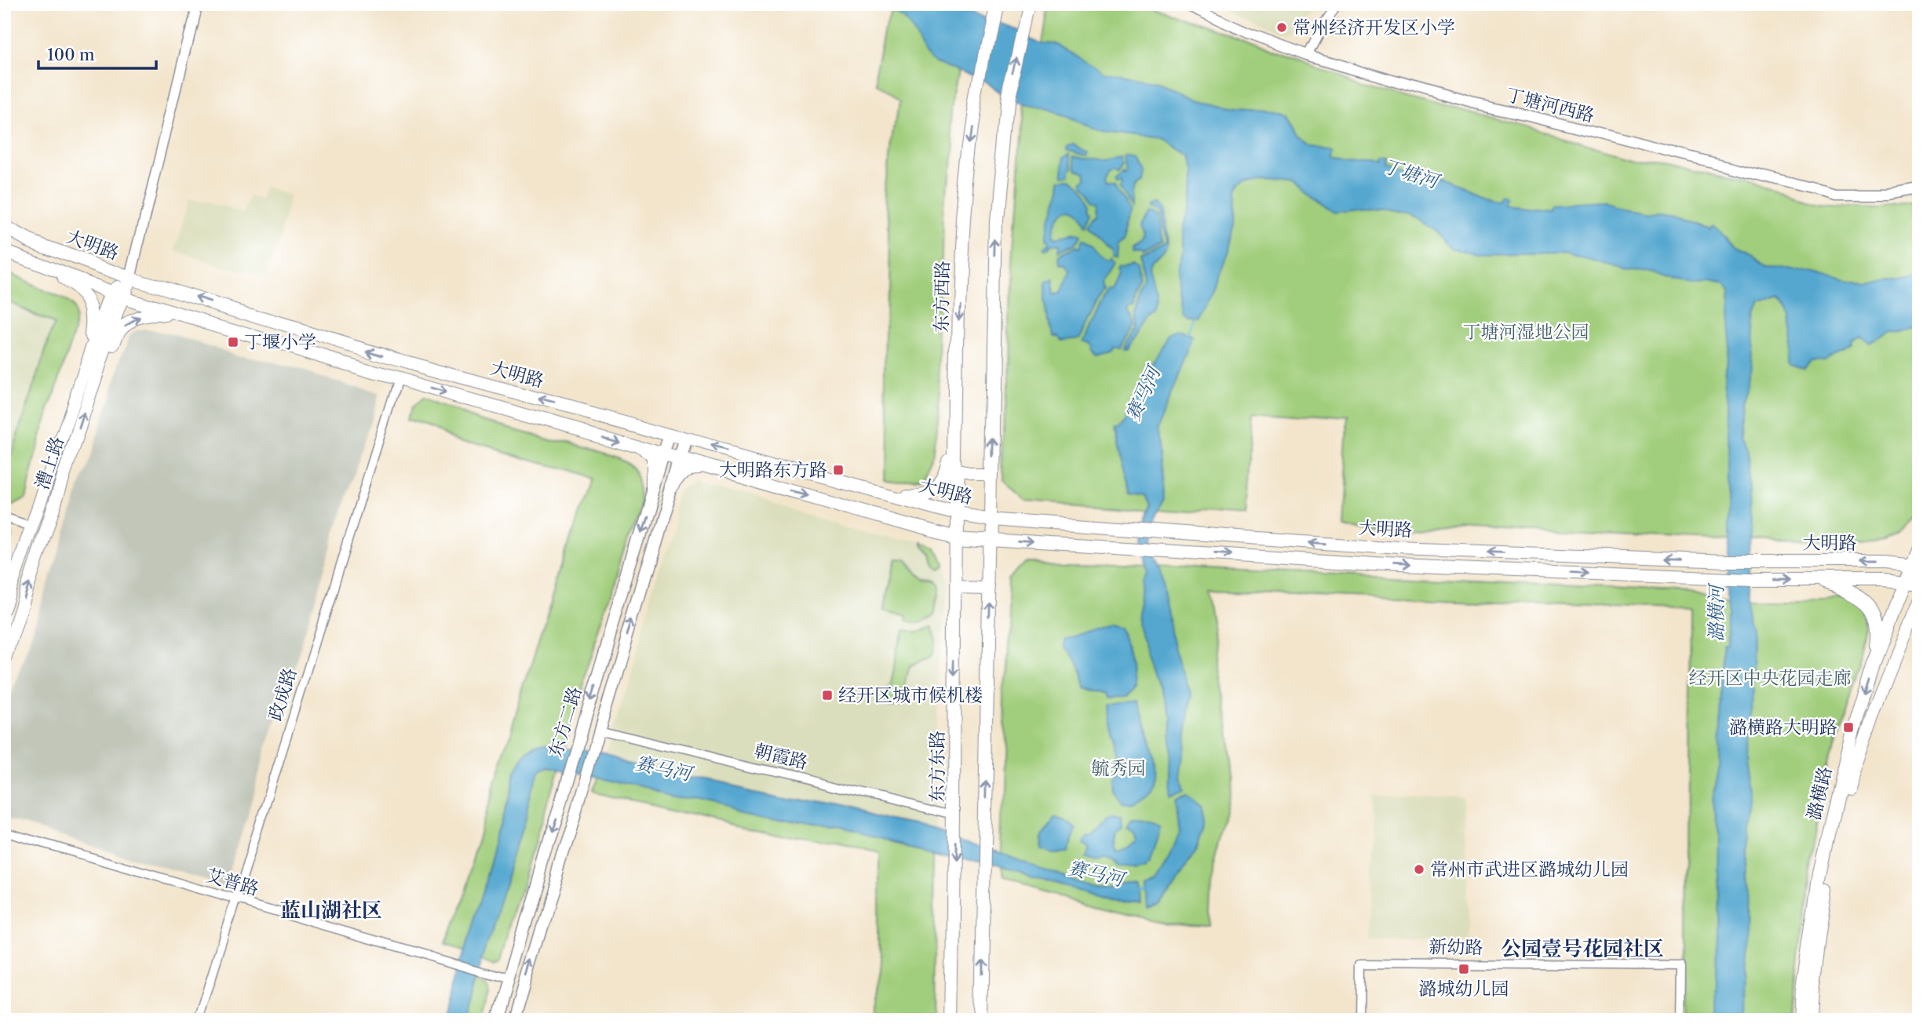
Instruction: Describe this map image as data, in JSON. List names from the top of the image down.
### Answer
{
  "streets": {
    "main road": [
      "大明路",
      "东方西路",
      "漕上路",
      "东方二路",
      "东方东路",
      "潞横路"
    ],
    "street": [
      "丁塘河西路",
      "政成路",
      "朝霞路",
      "艾普路",
      "新幼路"
    ]
  },
  "crossings": [
    ["大明路", "东方西路"],
    ["大明路", "漕上路"],
    ["大明路", "政成路"],
    ["大明路", "东方二路"],
    ["大明路", "东方东路"],
    ["大明路", "潞横路"],
    ["东方西路", "东方东路"],
    ["政成路", "艾普路"],
    ["东方二路", "朝霞路"],
    ["东方二路", "艾普路"],
    ["朝霞路", "东方东路"]
  ],
  "districts": ["蓝山湖社区", "公园壹号花园社区"],
  "water": ["丁塘河", "赛马河", "潞横河"],
  "parks": ["丁塘河湿地公园", "经开区中央花园走廊", "毓秀园"],
  "places": {
    "other": ["常州经济开发区小学", "常州市武进区潞城幼儿园"],
    "transit": [
      "丁堰小学",
      "大明路东方路",
      "经开区城市候机楼",
      "潞横路大明路",
      "潞城幼儿园"
    ]
  },
  "scale_bar": "100 m"
}
